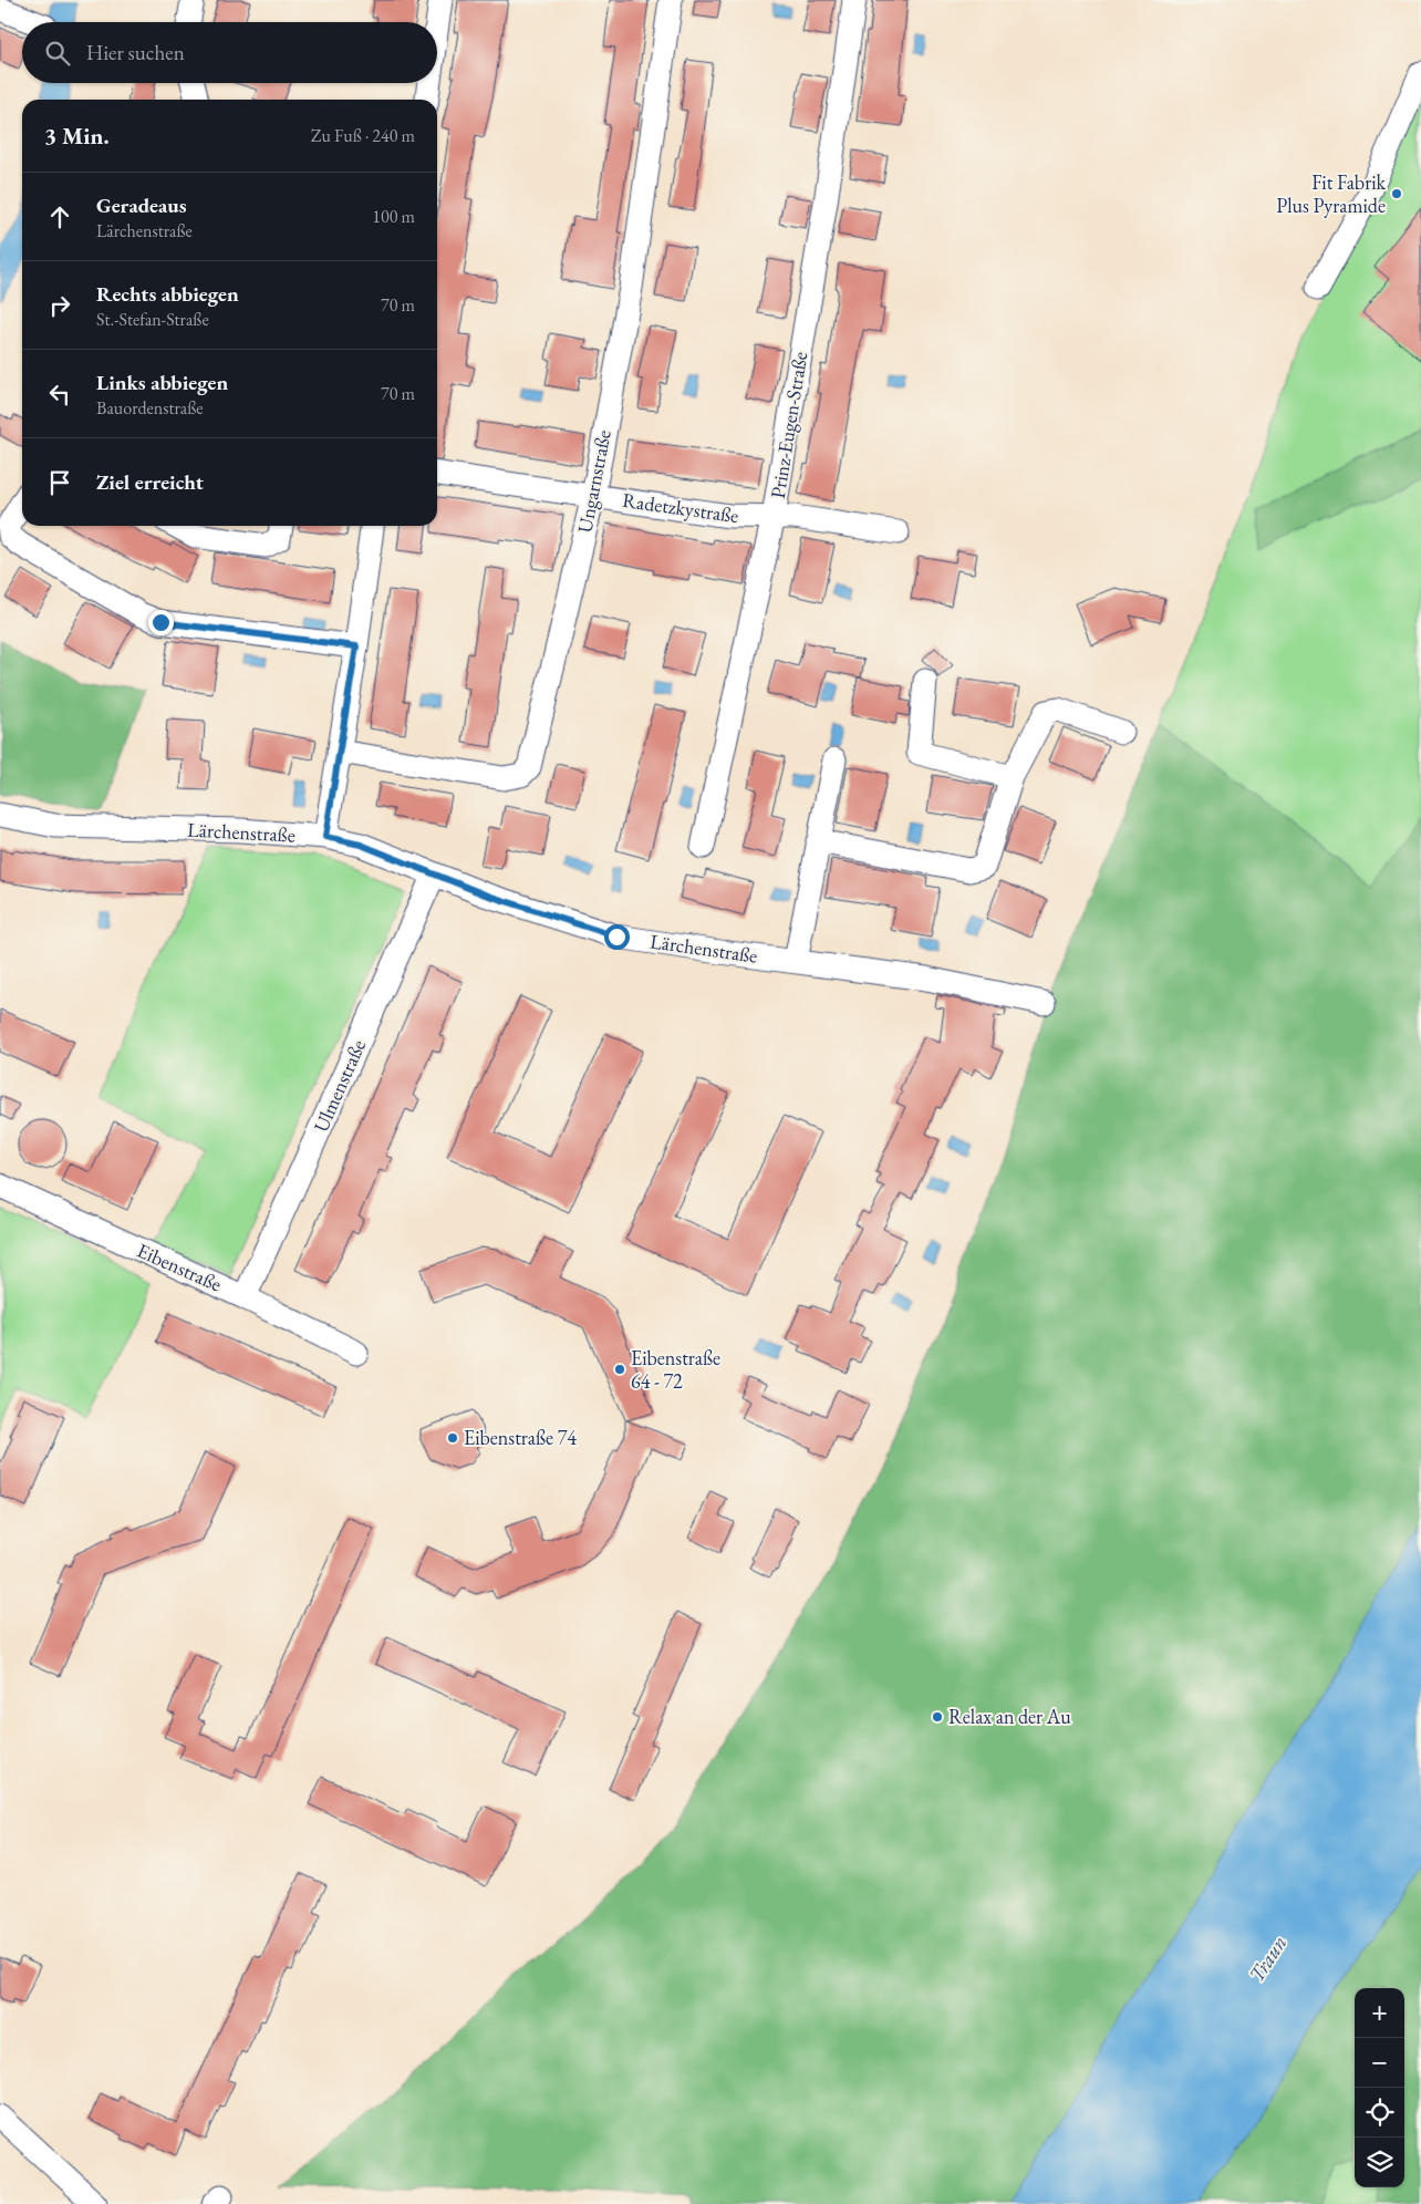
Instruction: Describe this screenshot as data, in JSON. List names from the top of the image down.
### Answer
{
  "streets": {
    "street": [
      "Prinz-Eugen-Straße",
      "Ungarnstraße",
      "Radetzkystraße",
      "Lärchenstraße",
      "Ulmenstraße",
      "Eibenstraße"
    ]
  },
  "crossings": [
    ["Prinz-Eugen-Straße", "Radetzkystraße"],
    ["Ungarnstraße", "Radetzkystraße"],
    ["Lärchenstraße", "Ulmenstraße"],
    ["Ulmenstraße", "Eibenstraße"]
  ],
  "water": ["Traun"],
  "places": [
    "Fit Fabrik Plus Pyramide",
    "Eibenstraße 64 - 72",
    "Eibenstraße 74",
    "Relax an der Au"
  ],
  "page": {
    "search": "Hier suchen",
    "heading": ["3 Min.", "Zu Fuß · 240 m"],
    "list": [
      ["Geradeaus", "Lärchenstraße", "100 m"],
      ["Rechts abbiegen", "St.-Stefan-Straße", "70 m"],
      ["Links abbiegen", "Bauordenstraße", "70 m"],
      "Ziel erreicht"
    ],
    "map_buttons": ["+", "−"]
  }
}
